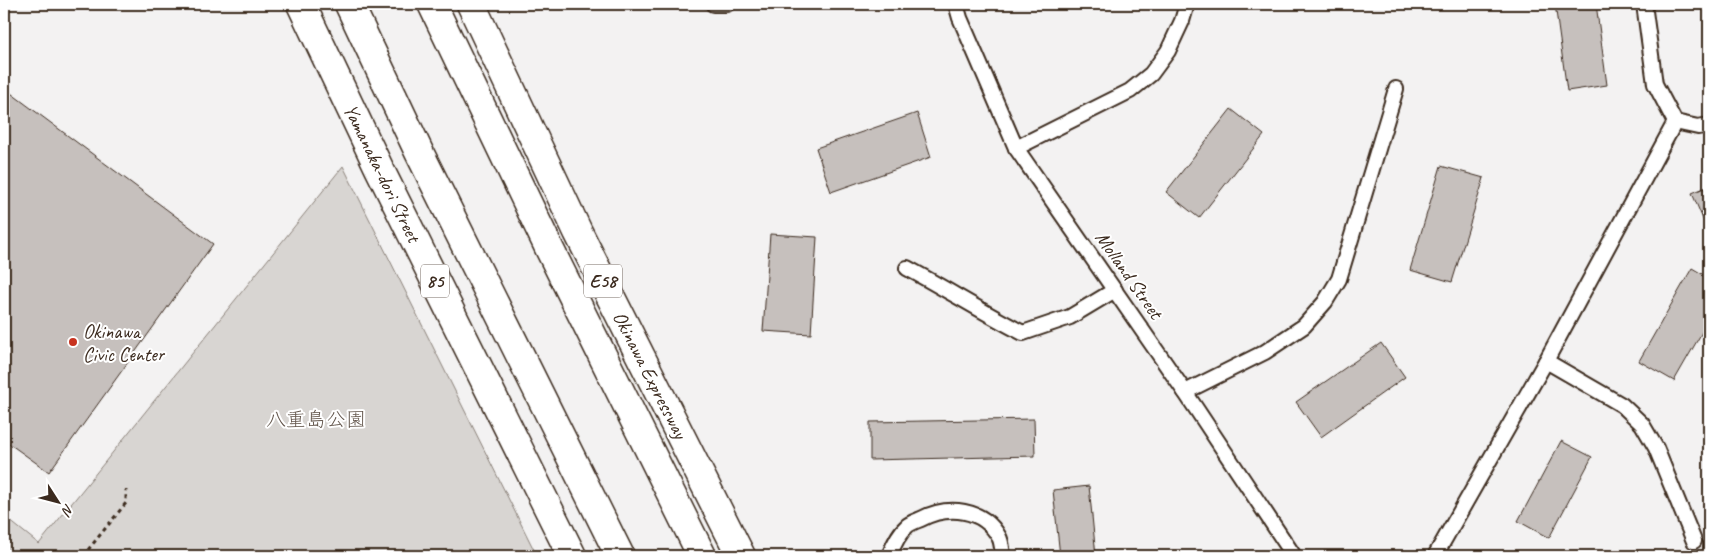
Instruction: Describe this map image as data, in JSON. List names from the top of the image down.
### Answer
{
  "streets": {
    "main road": [
      "Yamanaka-dori Street",
      "85",
      "E58",
      "Okinawa Expressway"
    ],
    "lane": ["Molland Street"]
  },
  "parks": ["八重島公園"],
  "places": ["Okinawa Civic Center"],
  "north": "bottom right"
}
